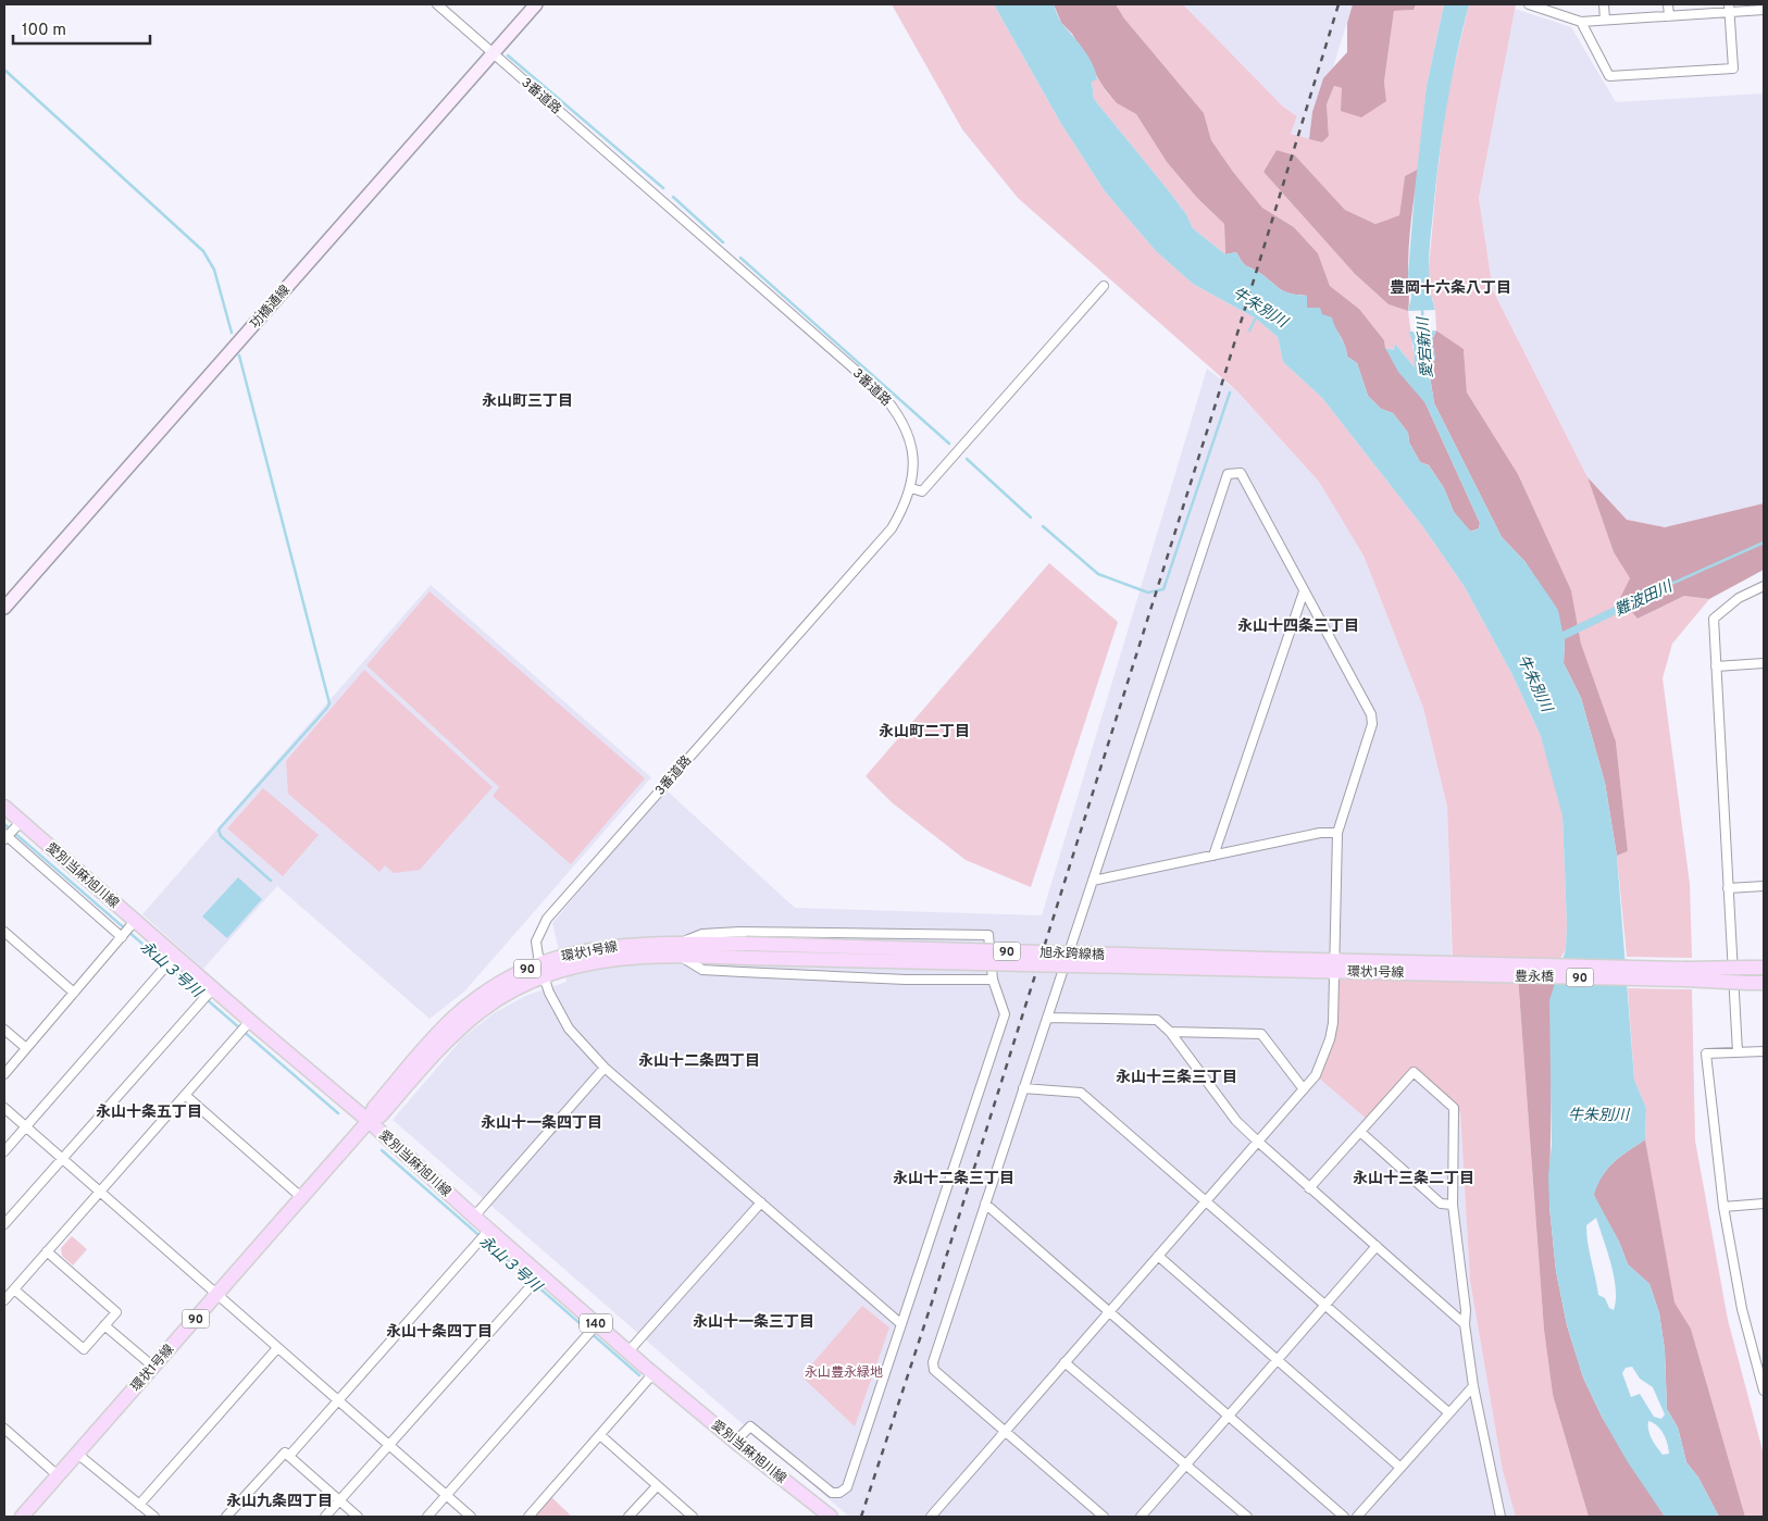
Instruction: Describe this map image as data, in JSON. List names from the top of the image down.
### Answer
{
  "streets": {
    "main road": [
      "愛別当麻旭川線",
      "環状1号線",
      "90",
      "旭永跨線橋",
      "豊永橋",
      "140"
    ],
    "street": ["3番道路", "功橋通線"]
  },
  "crossings": [
    ["3番道路", "功橋通線"],
    ["3番道路", "環状1号線"],
    ["愛別当麻旭川線", "環状1号線"],
    ["環状1号線", "旭永跨線橋"],
    ["環状1号線", "豊永橋"],
    ["90", "豊永橋"]
  ],
  "districts": [
    "豊岡十六条八丁目",
    "永山町三丁目",
    "永山十四条三丁目",
    "永山町二丁目",
    "永山十二条四丁目",
    "永山十三条三丁目",
    "永山十条五丁目",
    "永山十一条四丁目",
    "永山十二条三丁目",
    "永山十三条二丁目",
    "永山十一条三丁目",
    "永山十条四丁目",
    "永山九条四丁目"
  ],
  "water": [
    "牛朱別川",
    "愛宕新川",
    "難波田川",
    "永山３号川"
  ],
  "parks": ["永山豊永緑地"],
  "scale_bar": "100 m"
}
